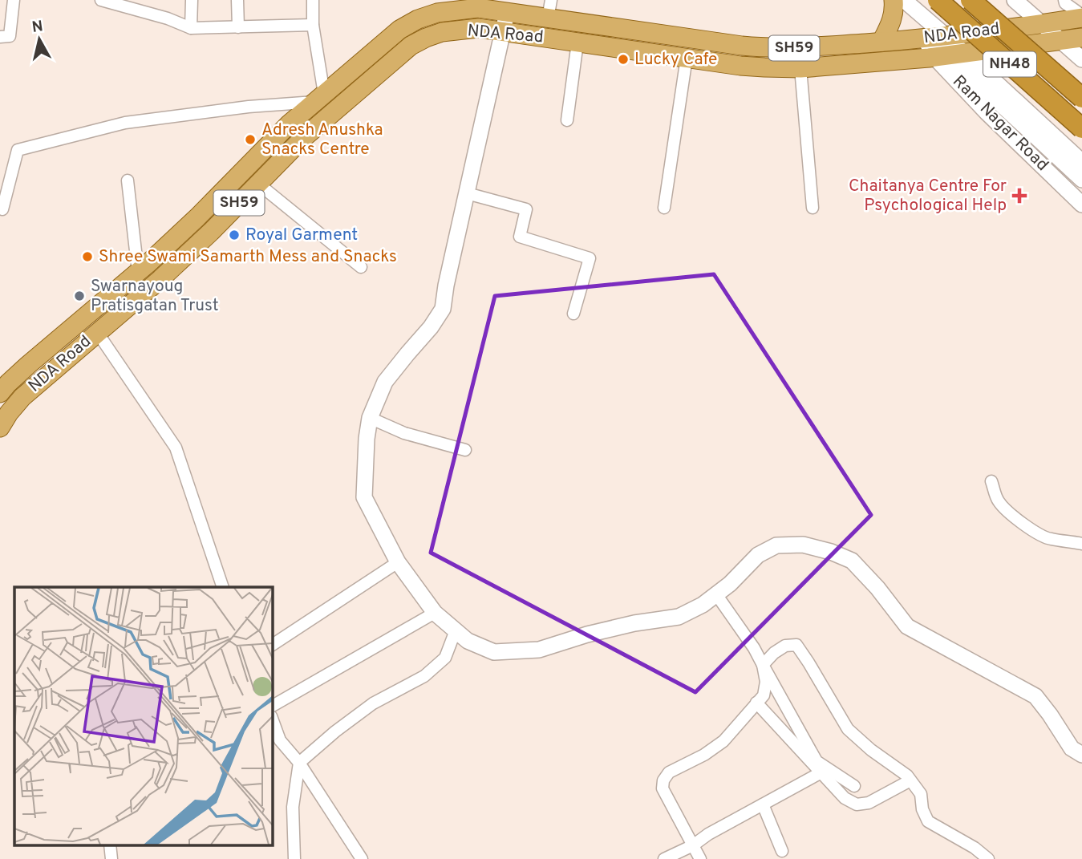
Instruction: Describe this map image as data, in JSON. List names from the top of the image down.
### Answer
{
  "streets": {
    "highway": ["NH48"],
    "main road": ["NDA Road", "SH59"],
    "street": ["Ram Nagar Road"]
  },
  "crossings": [
    ["NDA Road", "SH59"],
    ["NDA Road", "Ram Nagar Road"]
  ],
  "places": {
    "other": [
      "Lucky Cafe",
      "Adresh Anushka Snacks Centre",
      "Royal Garment",
      "Shree Swami Samarth Mess and Snacks",
      "Swarnayoug Pratisgatan Trust"
    ],
    "health": ["Chaitanya Centre For Psychological Help"]
  },
  "north": "top"
}
